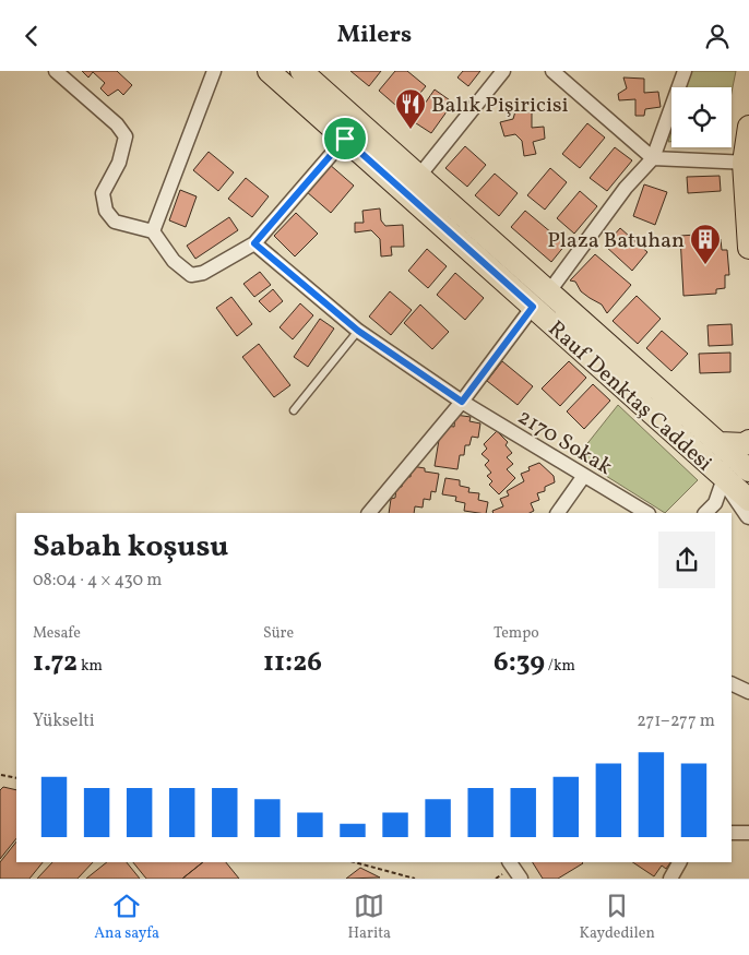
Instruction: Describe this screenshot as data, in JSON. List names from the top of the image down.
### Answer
{
  "streets": {
    "main road": ["Rauf Denktaş Caddesi"],
    "street": ["2170 Sokak"]
  },
  "places": {
    "restaurant": ["Balık Pişiricisi"],
    "building": ["Plaza Batuhan"]
  },
  "page": {
    "header": "Milers",
    "heading": ["Sabah koşusu", "08:04 · 4 × 430 m"],
    "stats": [
      ["Mesafe", "1.72 km"],
      ["Süre", "11:26"],
      ["Tempo", "6:39 /km"]
    ],
    "chart": ["Yükselti", "271–277 m"],
    "tabs": ["Ana sayfa", "Harita", "Kaydedilen"]
  }
}
